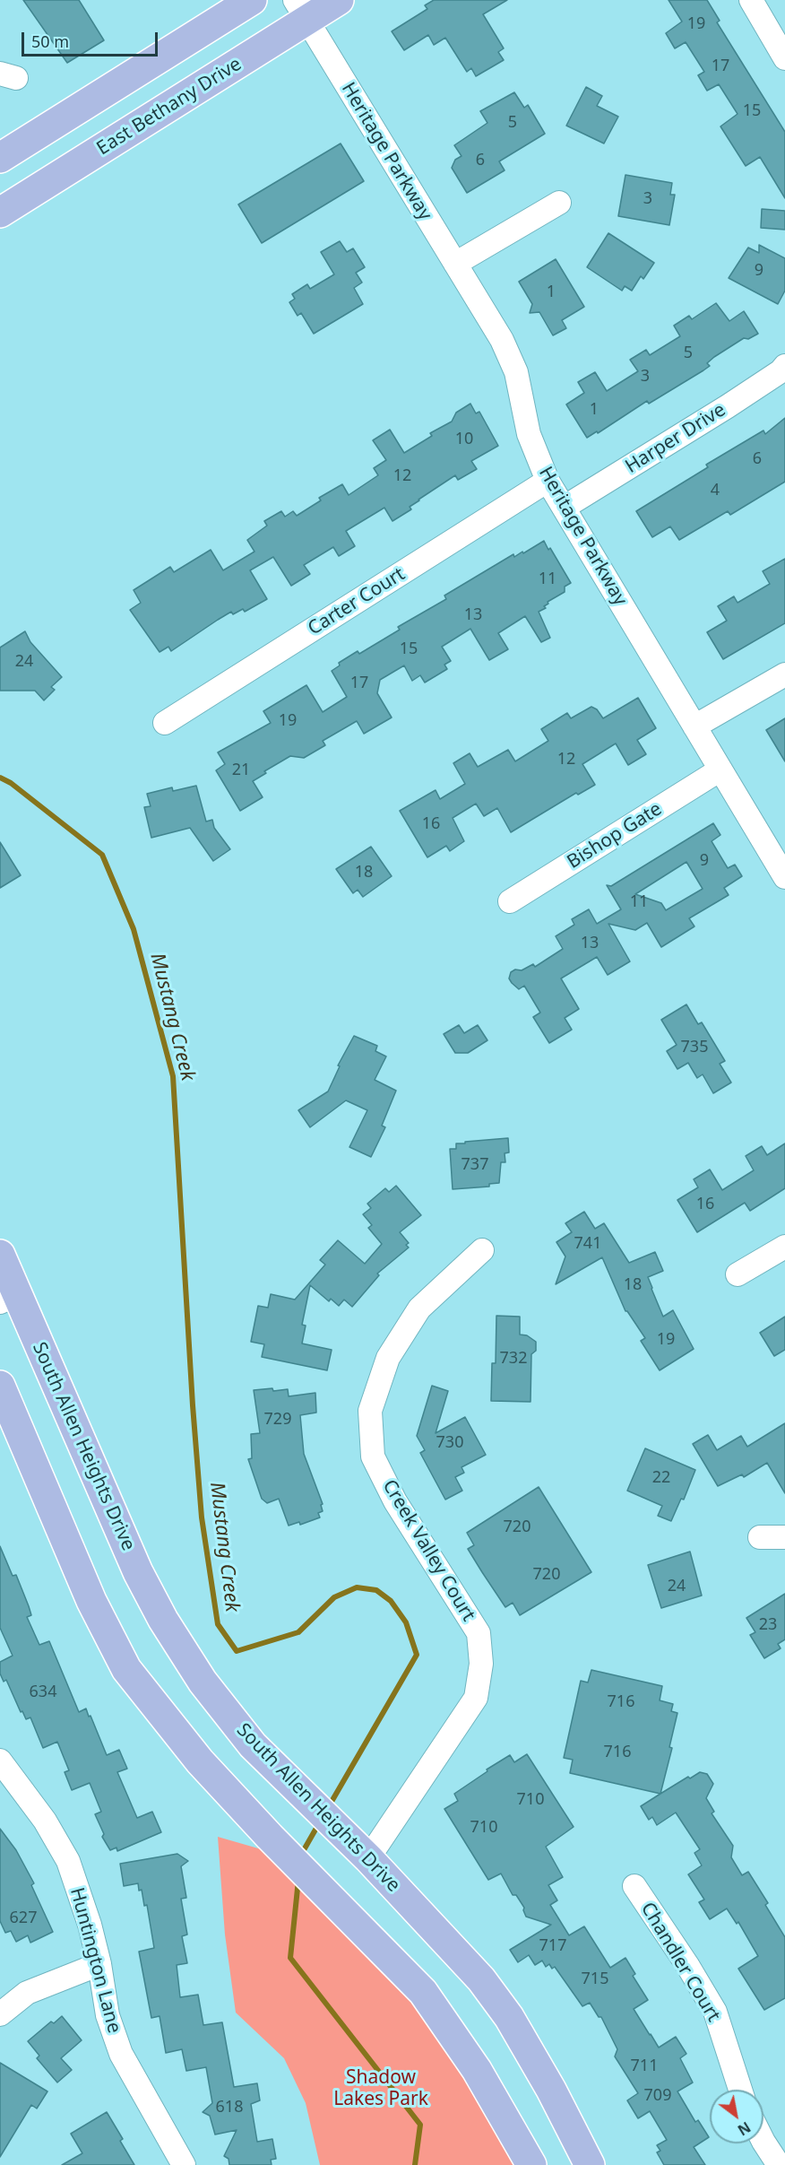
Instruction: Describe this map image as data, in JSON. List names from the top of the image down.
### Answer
{
  "streets": {
    "main road": ["East Bethany Drive", "South Allen Heights Drive"],
    "street": [
      "Heritage Parkway",
      "Harper Drive",
      "Carter Court",
      "Bishop Gate",
      "Creek Valley Court",
      "Huntington Lane",
      "Chandler Court"
    ]
  },
  "crossings": [
    ["East Bethany Drive", "Heritage Parkway"],
    ["Heritage Parkway", "Harper Drive"],
    ["Heritage Parkway", "Carter Court"],
    ["Heritage Parkway", "Bishop Gate"],
    ["South Allen Heights Drive", "Creek Valley Court"]
  ],
  "water": ["Mustang Creek"],
  "parks": ["Shadow Lakes Park"],
  "house_numbers": [
    "19",
    "17",
    "15",
    "5",
    "6",
    "3",
    "9",
    "1",
    "5",
    "3",
    "1",
    "10",
    "6",
    "12",
    "4",
    "11",
    "13",
    "15",
    "24",
    "17",
    "19",
    "12",
    "21",
    "16",
    "9",
    "18",
    "11",
    "13",
    "735",
    "737",
    "16",
    "741",
    "18",
    "19",
    "732",
    "729",
    "730",
    "22",
    "720",
    "720",
    "24",
    "23",
    "634",
    "716",
    "716",
    "710",
    "710",
    "627",
    "717",
    "715",
    "711",
    "709",
    "618"
  ],
  "scale_bar": "50 m",
  "north": "bottom right"
}
